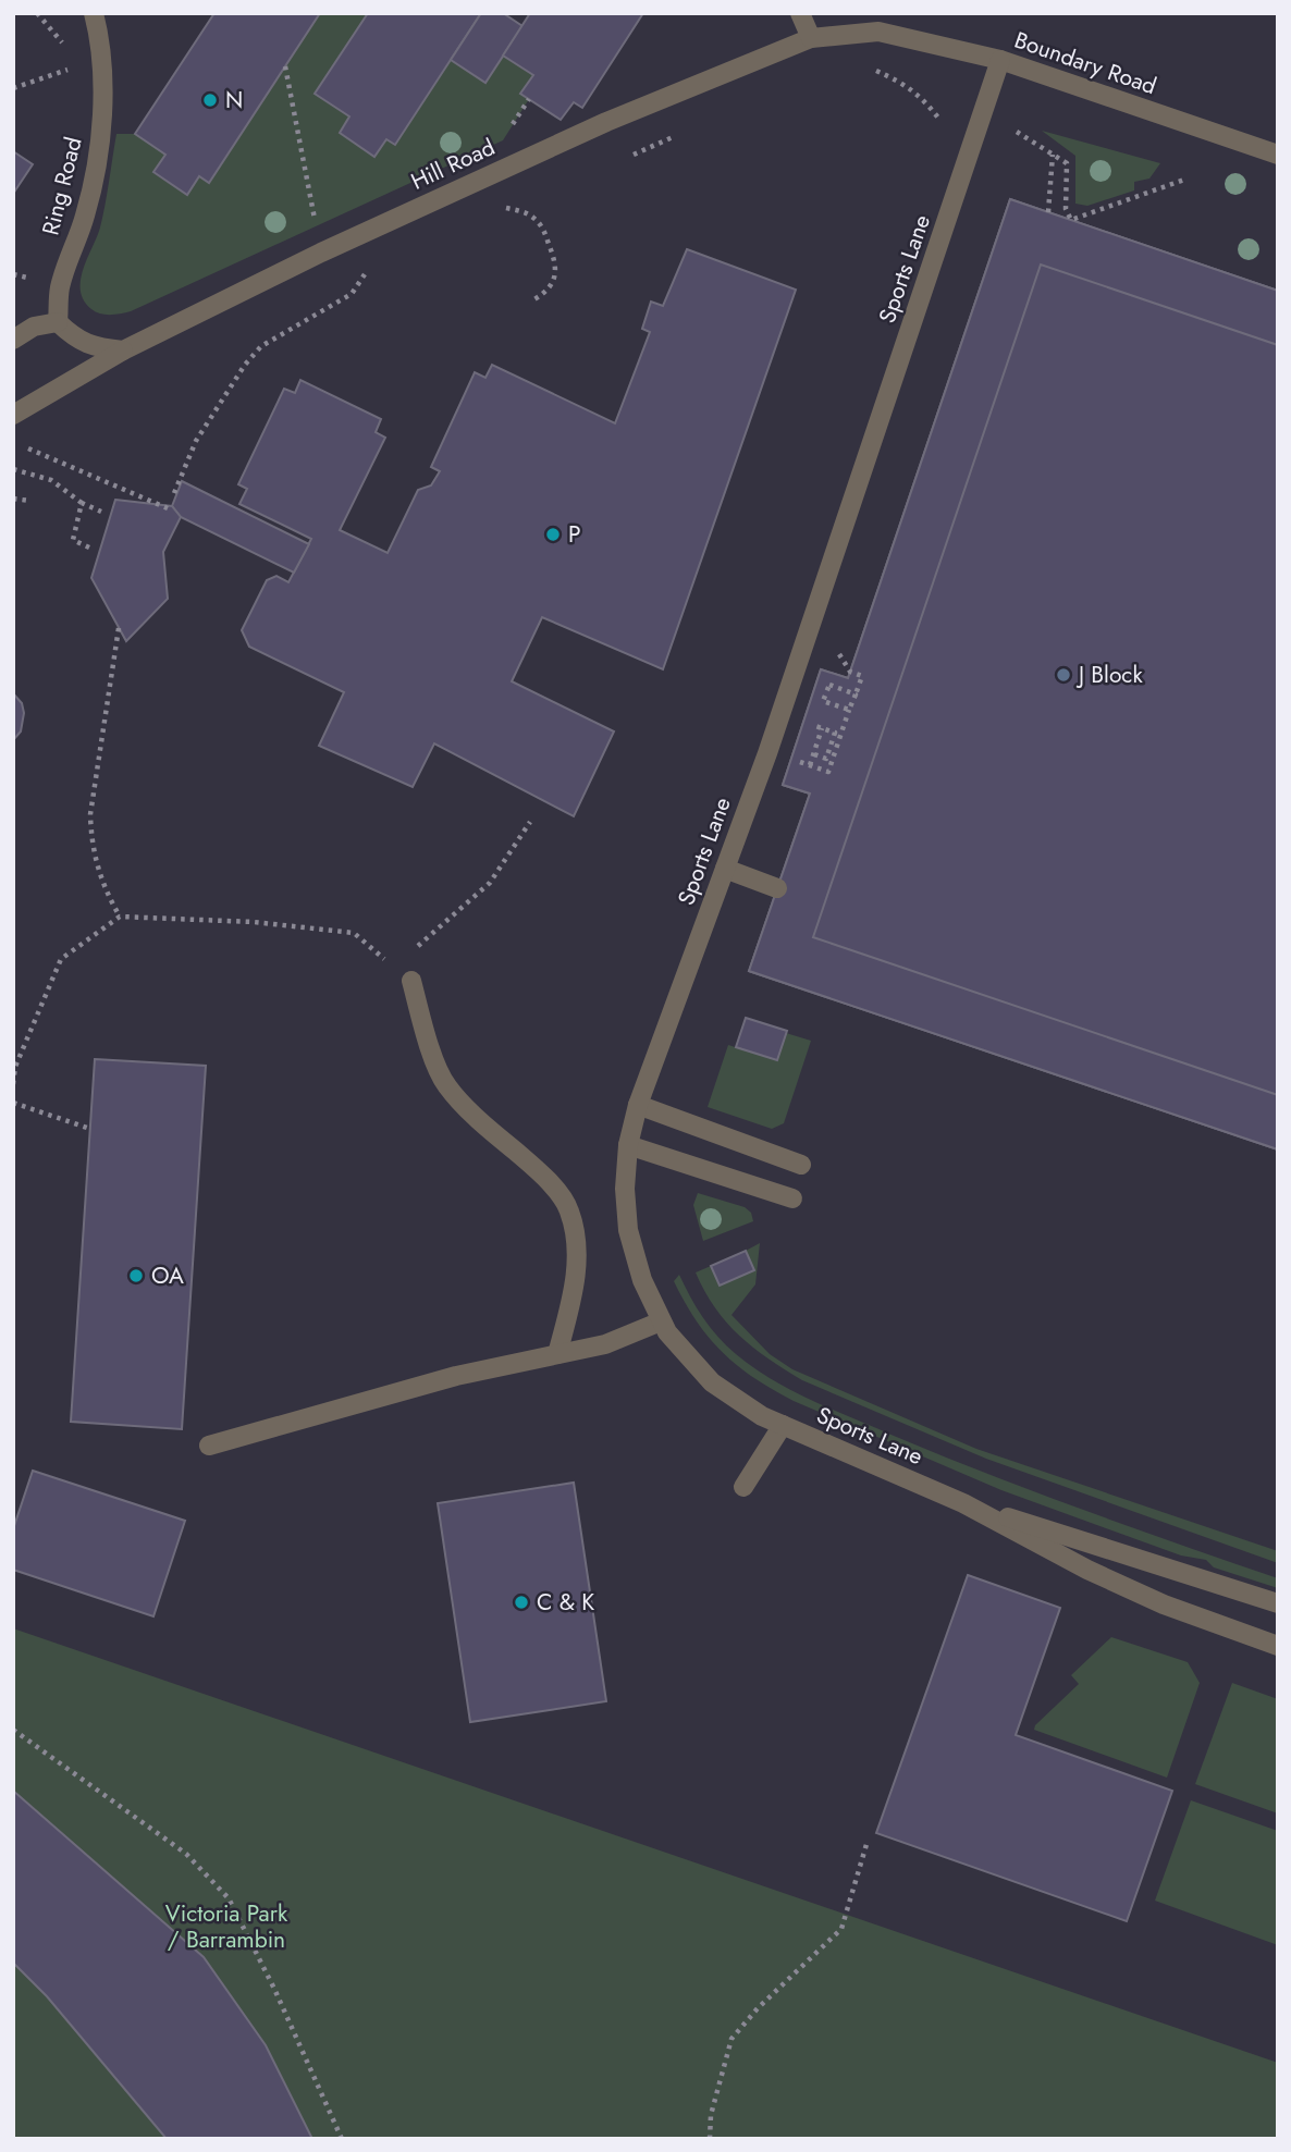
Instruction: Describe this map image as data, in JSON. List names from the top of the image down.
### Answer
{
  "streets": {
    "street": [
      "Boundary Road",
      "Hill Road",
      "Ring Road",
      "Sports Lane"
    ]
  },
  "crossings": [
    ["Boundary Road", "Hill Road"],
    ["Boundary Road", "Sports Lane"]
  ],
  "parks": ["Victoria Park / Barrambin"],
  "places": [
    "N",
    "P",
    "J Block",
    "OA",
    "C & K"
  ]
}
